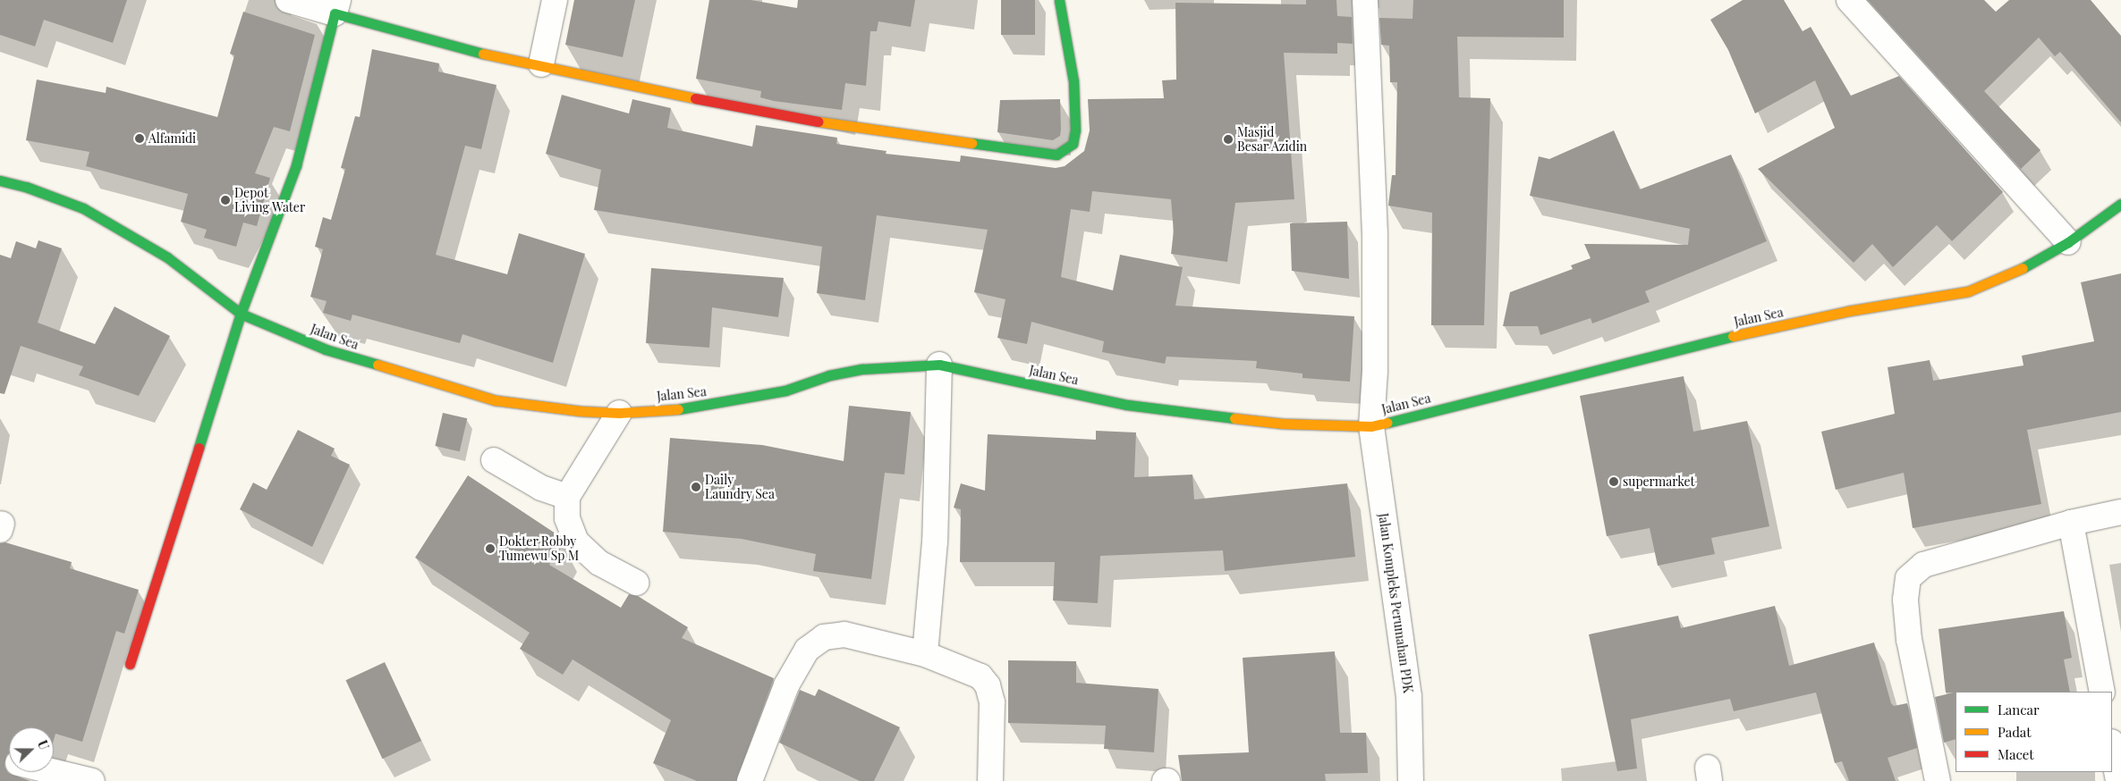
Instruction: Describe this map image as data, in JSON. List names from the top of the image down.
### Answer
{
  "streets": {
    "main road": ["Jalan Sea"],
    "street": ["Jalan Kompleks Perumahan PDK"]
  },
  "crossings": [
    ["Jalan Sea", "Jalan Kompleks Perumahan PDK"]
  ],
  "places": [
    "Alfamidi",
    "Masjid Besar Azidin",
    "Depot Living Water",
    "supermarket",
    "Daily Laundry Sea",
    "Dokter Robby Tumewu Sp M"
  ],
  "legend": ["Lancar", "Padat", "Macet"],
  "north": "right"
}
